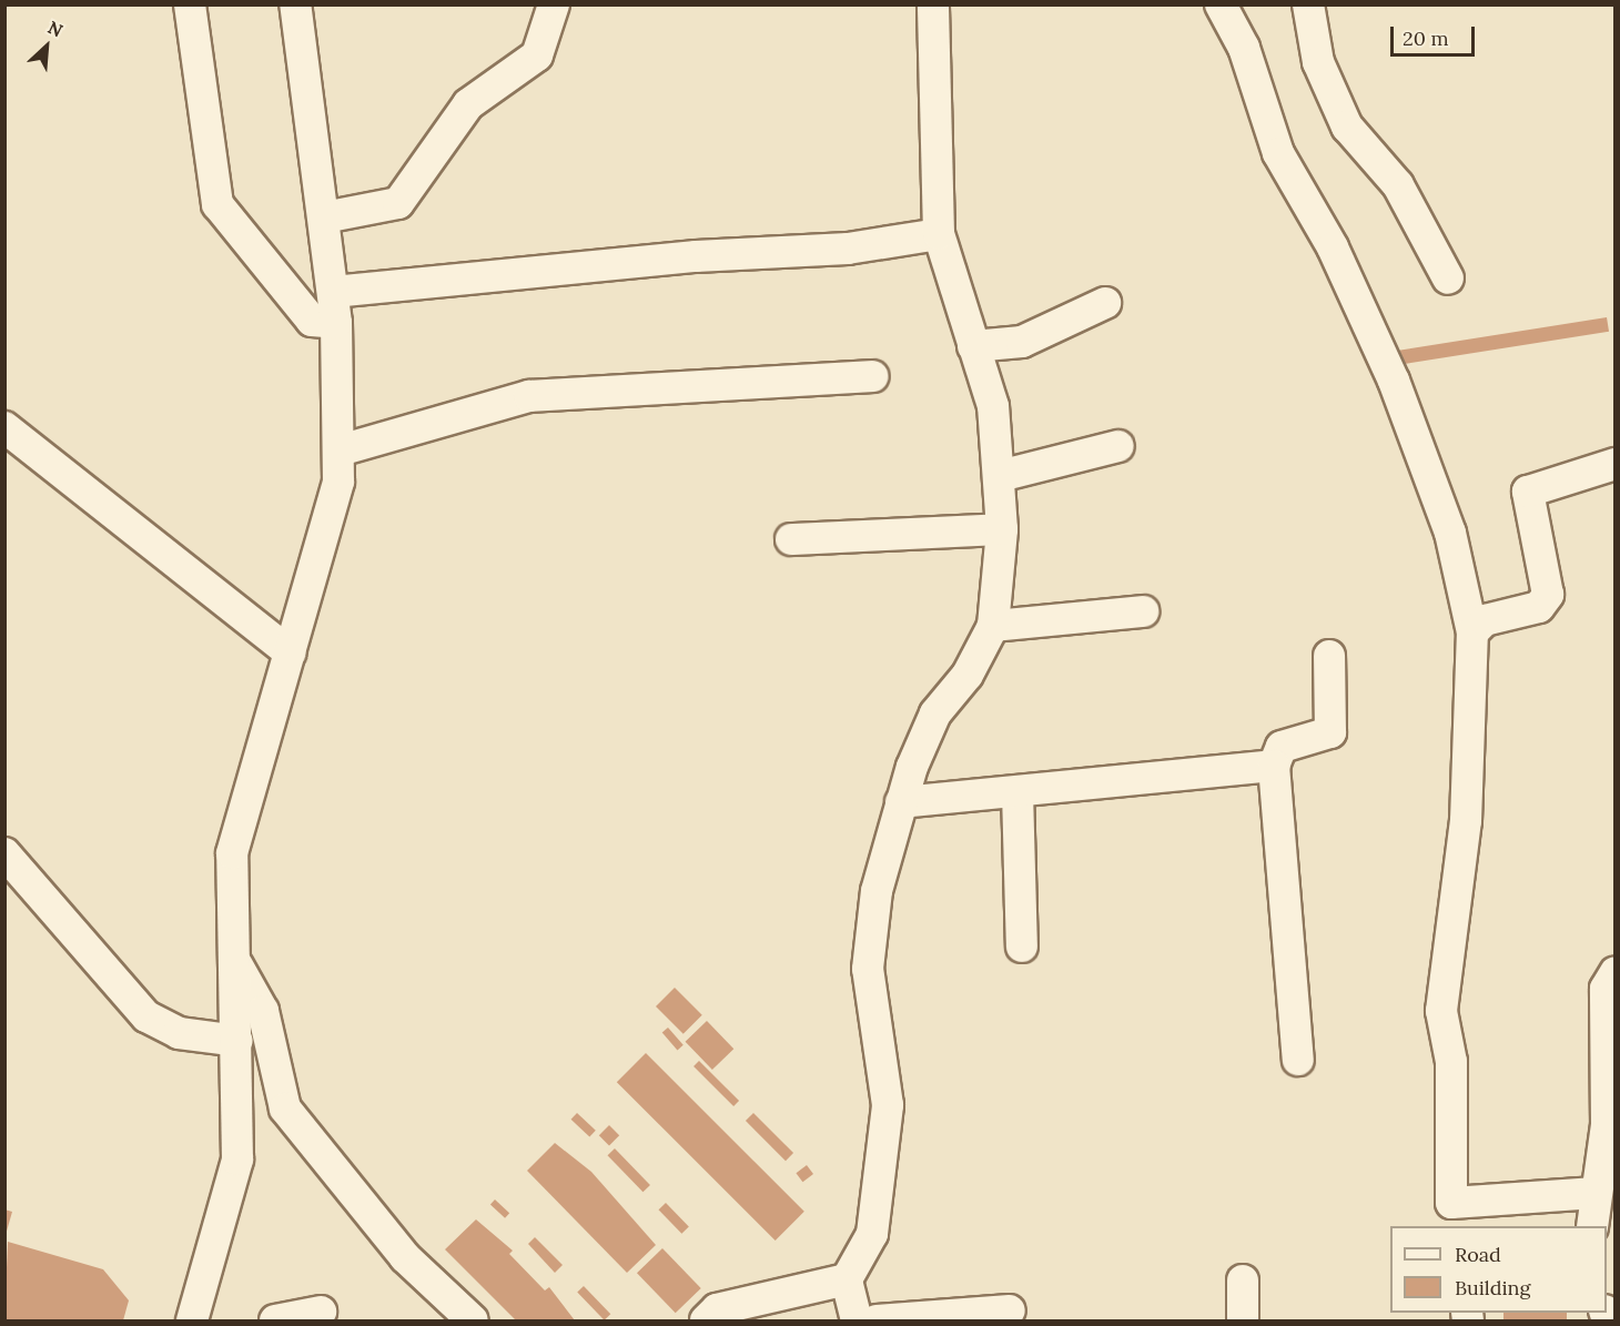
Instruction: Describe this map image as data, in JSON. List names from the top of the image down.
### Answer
{
  "legend": ["Road", "Building"],
  "scale_bar": "20 m",
  "north": "top right"
}
